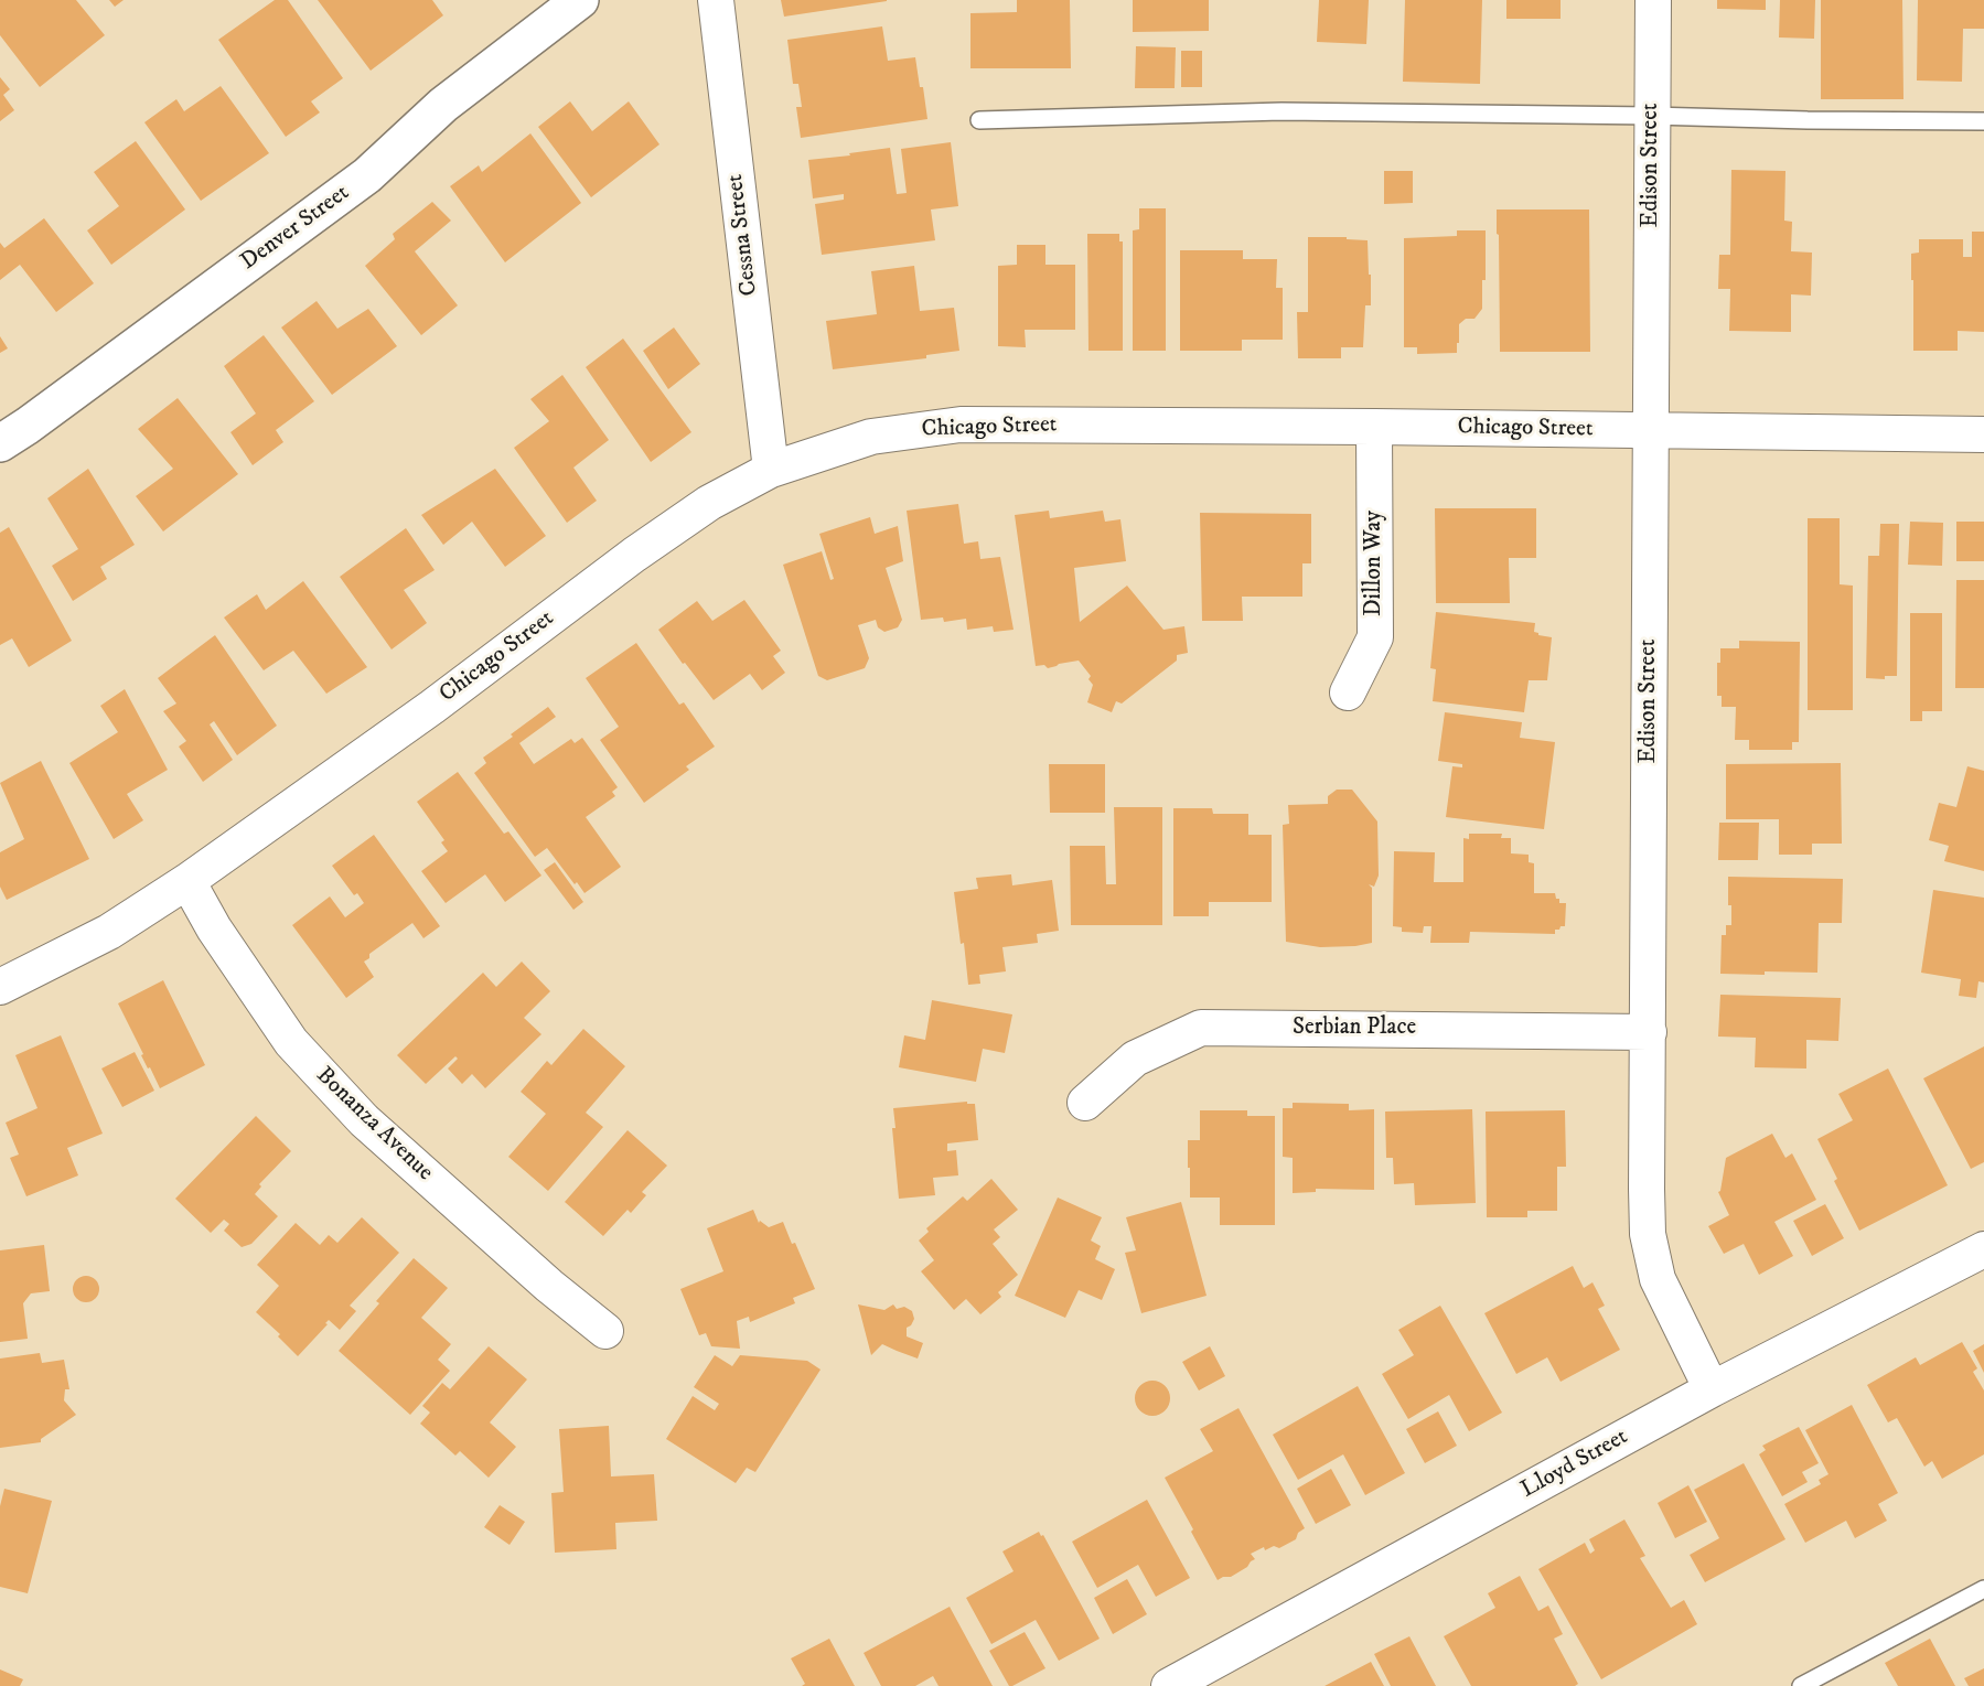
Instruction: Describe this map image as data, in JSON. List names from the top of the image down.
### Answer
{
  "streets": {
    "street": [
      "Edison Street",
      "Denver Street",
      "Cessna Street",
      "Chicago Street",
      "Dillon Way",
      "Serbian Place",
      "Bonanza Avenue",
      "Lloyd Street"
    ]
  },
  "crossings": [
    ["Edison Street", "Chicago Street"],
    ["Edison Street", "Serbian Place"],
    ["Edison Street", "Lloyd Street"],
    ["Cessna Street", "Chicago Street"],
    ["Chicago Street", "Dillon Way"],
    ["Chicago Street", "Bonanza Avenue"]
  ]
}
